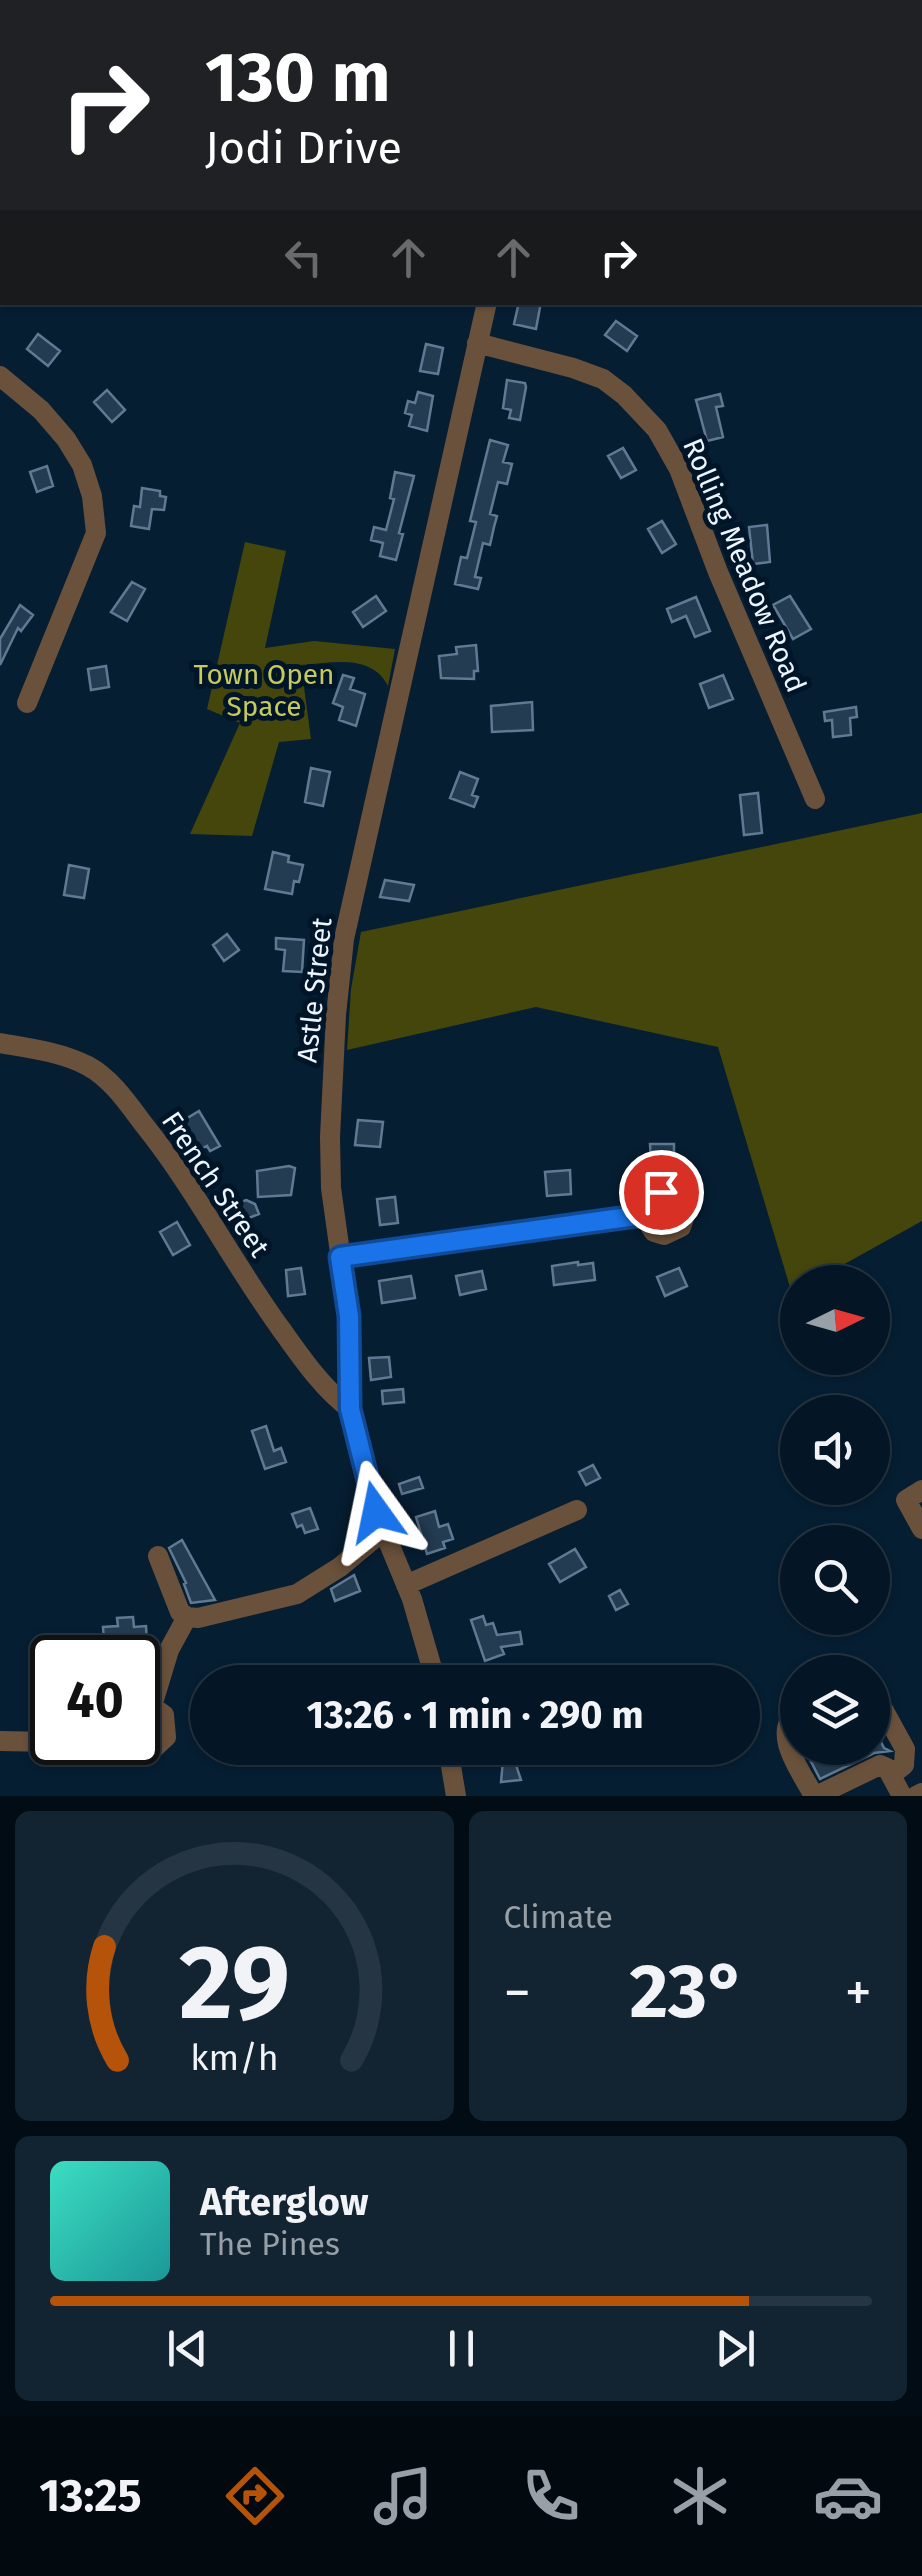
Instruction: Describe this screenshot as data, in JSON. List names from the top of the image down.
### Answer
{
  "streets": {
    "street": ["Rolling Meadow Road", "Astle Street", "French Street"]
  },
  "crossings": [
    ["Rolling Meadow Road", "Astle Street"],
    ["Astle Street", "French Street"]
  ],
  "parks": ["Town Open Space"],
  "north": "right",
  "page": {
    "turn": ["130 m", "Jodi Drive"],
    "limit": "40",
    "trip": "13:26 · 1 min · 290 m",
    "tile": "Climate",
    "heat": ["−", "23°", "+"],
    "song": ["Afterglow", "The Pines"],
    "tabs": "13:25",
    "gauge": ["29", "km/h"]
  }
}
